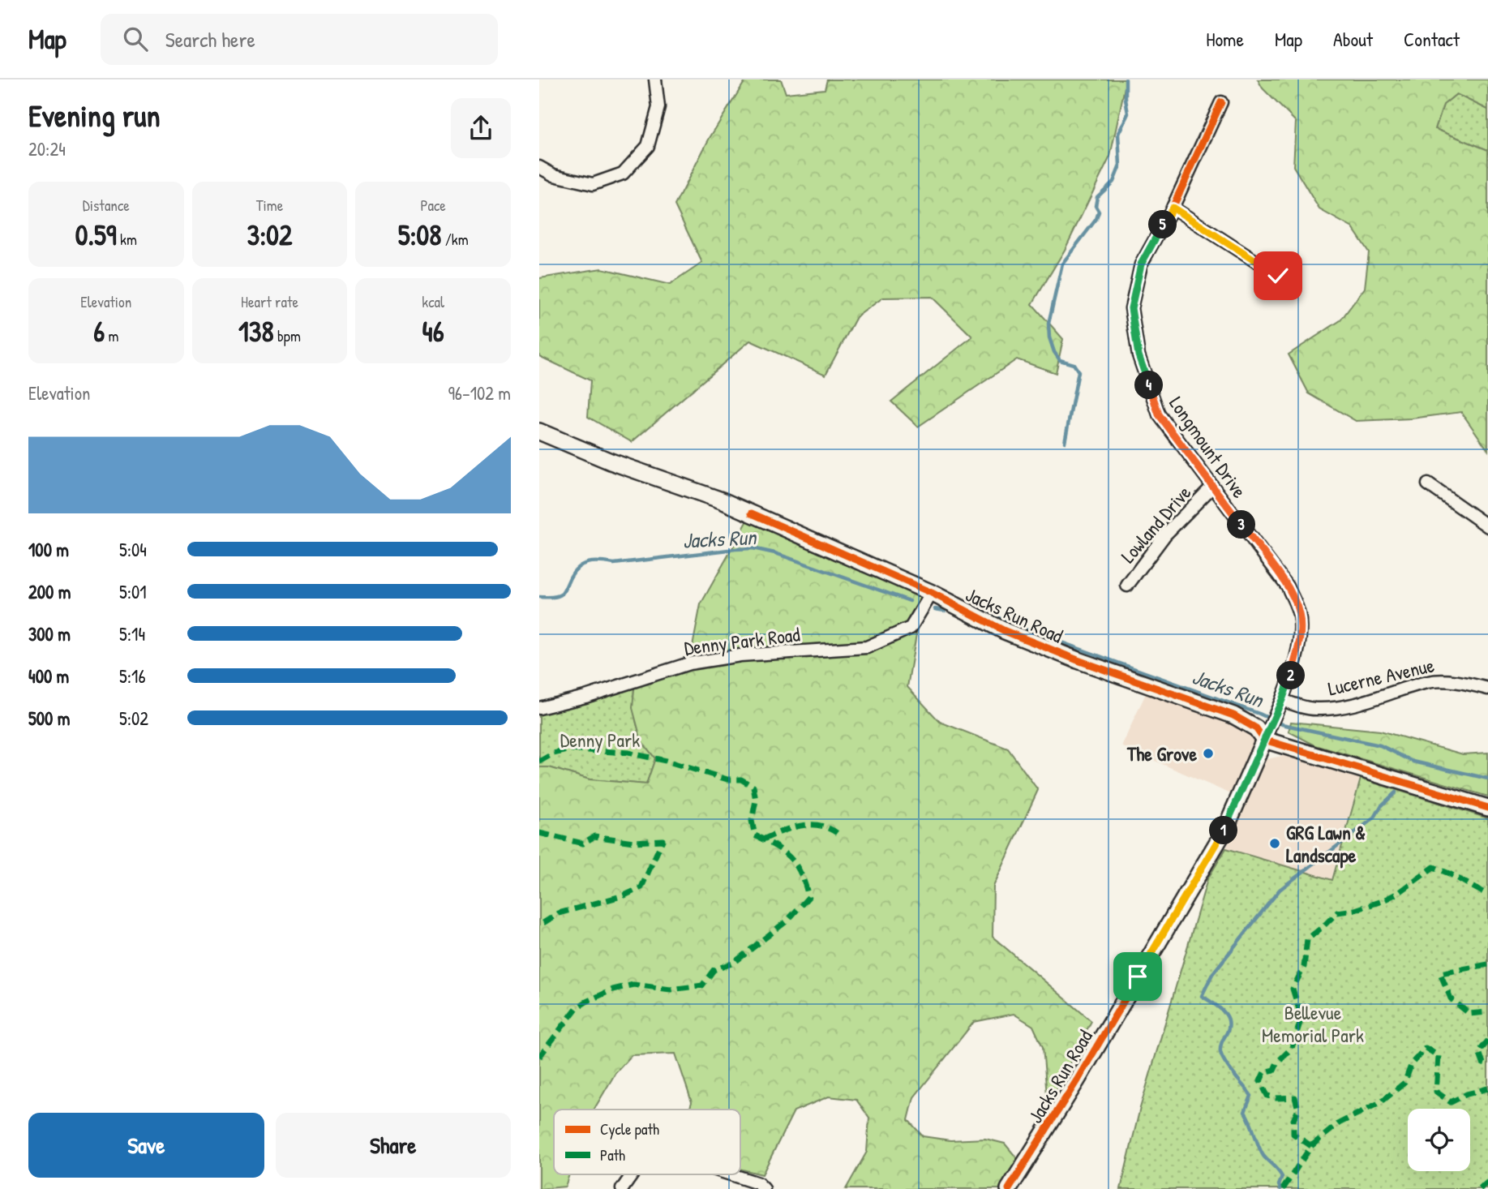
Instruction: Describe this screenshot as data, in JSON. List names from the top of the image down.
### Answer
{
  "streets": {
    "street": [
      "Longmount Drive",
      "Lowland Drive",
      "Jacks Run Road",
      "Denny Park Road",
      "Lucerne Avenue"
    ]
  },
  "crossings": [
    ["Longmount Drive", "Lowland Drive"],
    ["Longmount Drive", "Jacks Run Road"],
    ["Longmount Drive", "Lucerne Avenue"],
    ["Jacks Run Road", "Denny Park Road"]
  ],
  "water": ["Jacks Run"],
  "parks": ["Denny Park", "Bellevue Memorial Park"],
  "places": ["The Grove", "GRG Lawn & Landscape"],
  "legend": ["Cycle path", "Path"],
  "page": {
    "header": "Map",
    "search": "Search here",
    "nav": [
      "Home",
      "Map",
      "About",
      "Contact"
    ],
    "heading": ["Evening run", "20:24"],
    "stats": [
      ["Distance", "0.59 km"],
      ["Time", "3:02"],
      ["Pace", "5:08 /km"],
      ["Elevation", "6 m"],
      ["Heart rate", "138 bpm"],
      ["kcal", "46"]
    ],
    "pins": [
      "5",
      "4",
      "3",
      "2",
      "1"
    ],
    "chart": ["Elevation", "96–102 m"],
    "list": [
      {
        "name": "100 m",
        "note": "5:04"
      },
      {
        "name": "200 m",
        "note": "5:01"
      },
      {
        "name": "300 m",
        "note": "5:14"
      },
      {
        "name": "400 m",
        "note": "5:16"
      },
      {
        "name": "500 m",
        "note": "5:02"
      }
    ],
    "buttons": ["Save", "Share"]
  }
}
